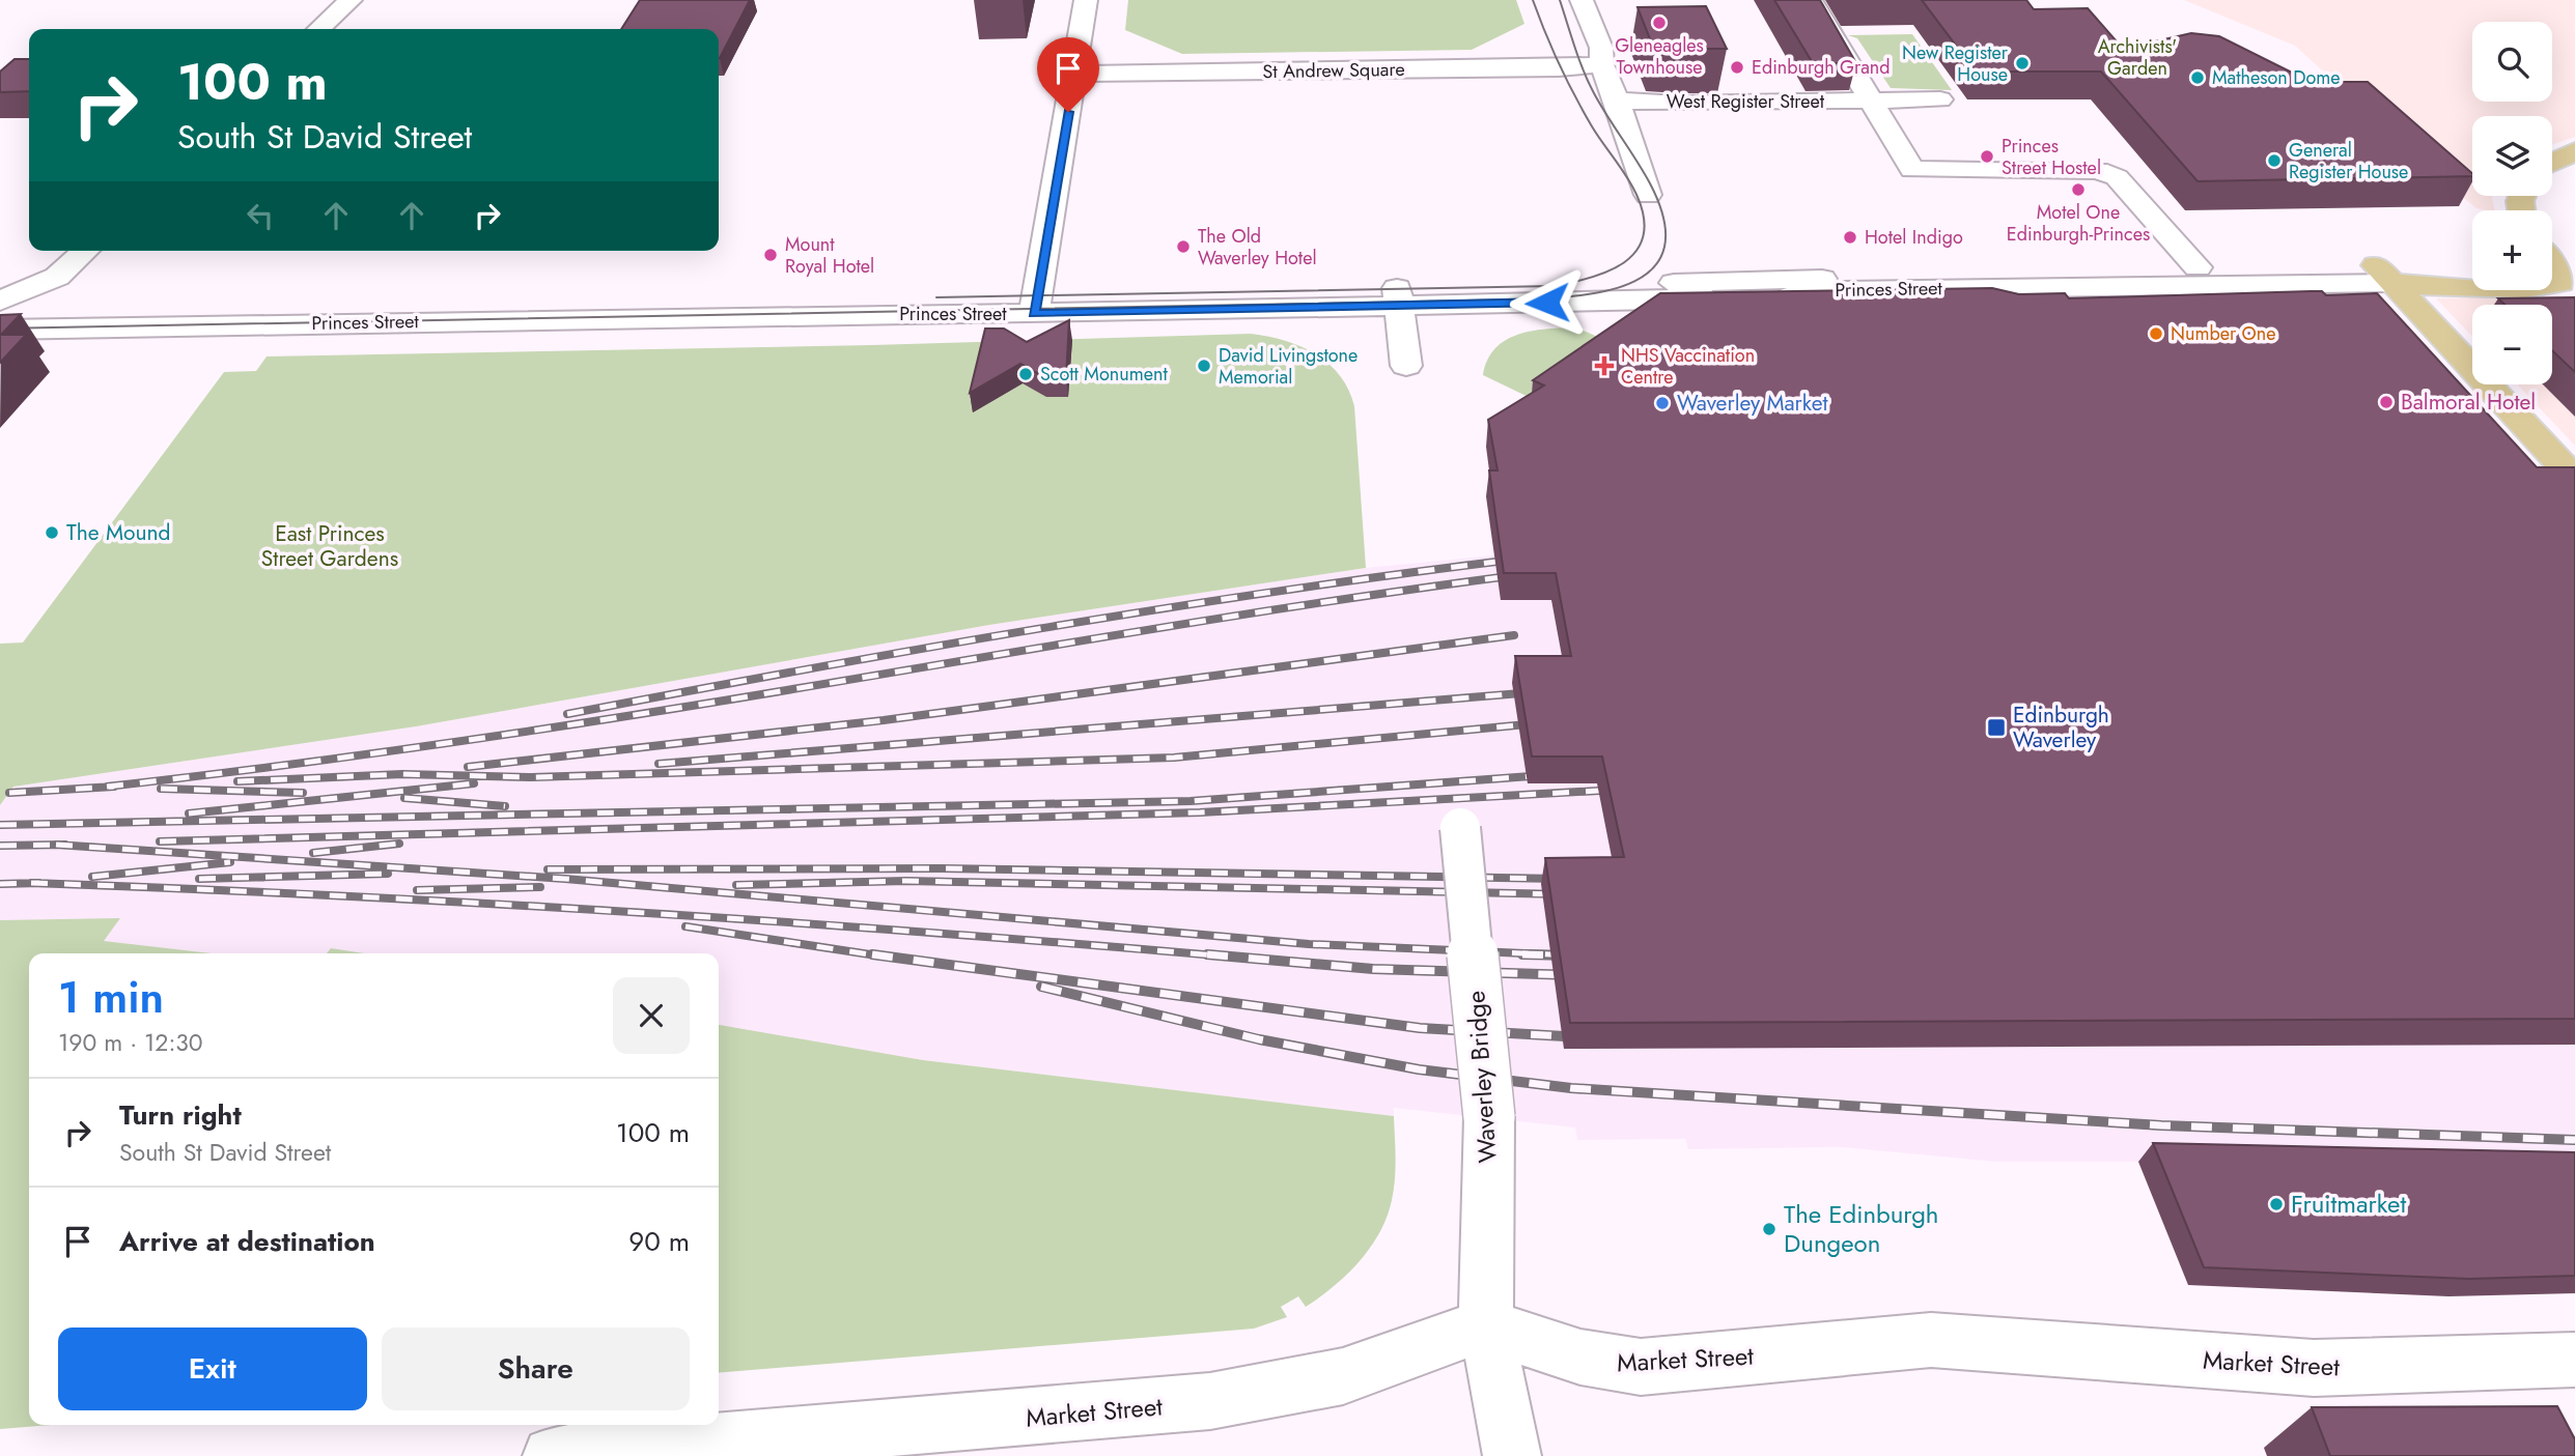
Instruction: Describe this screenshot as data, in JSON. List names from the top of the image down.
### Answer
{
  "streets": {
    "main road": ["Princes Street"],
    "street": [
      "St Andrew Square",
      "West Register Street",
      "Waverley Bridge",
      "Market Street"
    ]
  },
  "crossings": [
    ["Waverley Bridge", "Market Street"]
  ],
  "parks": ["Archivists' Garden", "East Princes Street Gardens"],
  "places": {
    "other": [
      "Gleneagles Townhouse",
      "New Register House",
      "Edinburgh Grand",
      "Matheson Dome",
      "Princes Street Hostel",
      "General Register House",
      "Motel One Edinburgh-Princes",
      "Hotel Indigo",
      "The Old Waverley Hotel",
      "Mount Royal Hotel",
      "Number One",
      "David Livingstone Memorial",
      "Scott Monument",
      "Balmoral Hotel",
      "Waverley Market",
      "The Mound",
      "Fruitmarket",
      "The Edinburgh Dungeon"
    ],
    "health": ["NHS Vaccination Centre"],
    "transit": ["Edinburgh Waverley"]
  },
  "page": {
    "map_buttons": ["+", "−"],
    "turn": ["100 m", "South St David Street"],
    "heading": ["1 min", "190 m · 12:30"],
    "list": [
      {
        "name": "Turn right",
        "note": "South St David Street",
        "value": "100 m"
      },
      {
        "name": "Arrive at destination",
        "value": "90 m"
      }
    ],
    "buttons": ["Exit", "Share"]
  }
}
